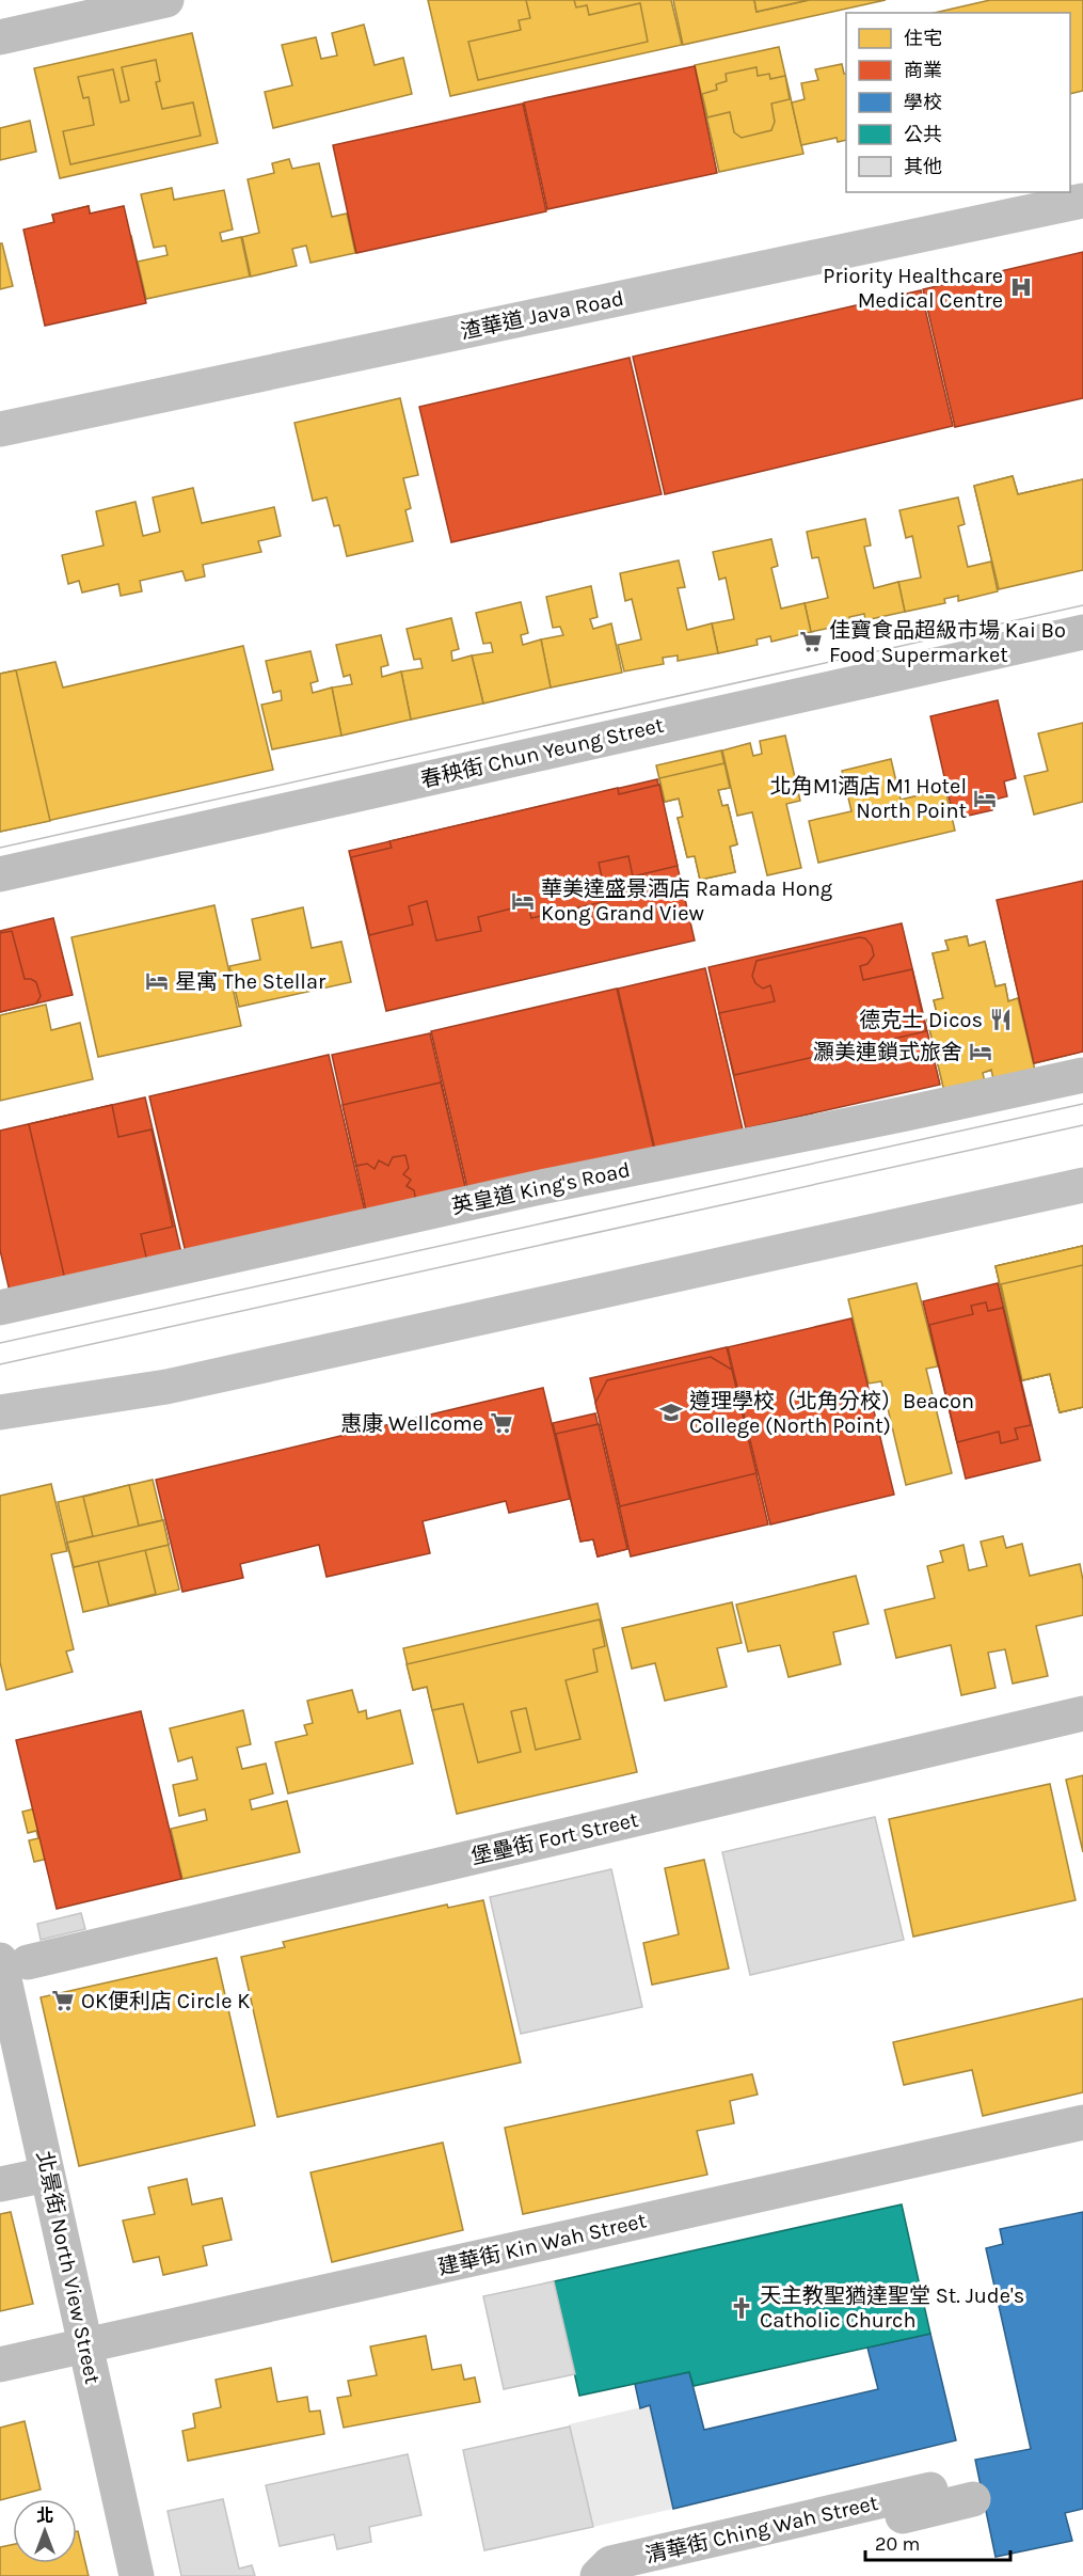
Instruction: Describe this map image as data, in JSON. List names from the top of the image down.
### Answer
{
  "streets": {
    "main road": ["渣華道 Java Road"],
    "street": [
      "春秧街 Chun Yeung Street",
      "英皇道 King's Road",
      "堡壘街 Fort Street",
      "建華街 Kin Wah Street",
      "北景街 North View Street",
      "清華街 Ching Wah Street"
    ]
  },
  "crossings": [
    ["堡壘街 Fort Street", "北景街 North View Street"],
    ["建華街 Kin Wah Street", "北景街 North View Street"]
  ],
  "places": {
    "hospital": ["Priority Healthcare Medical Centre"],
    "supermarket": ["佳寶食品超級市場 Kai Bo Food Supermarket", "惠康 Wellcome", "OK便利店 Circle K"],
    "hotel": [
      "北角M1酒店 M1 Hotel North Point",
      "華美達盛景酒店 Ramada Hong Kong Grand View",
      "星寓 The Stellar",
      "灝美連鎖式旅舍"
    ],
    "restaurant": ["德克士 Dicos"],
    "school or university": ["遵理學校（北角分校）Beacon College (North Point)"],
    "church": ["天主教聖猶達聖堂 St. Jude's Catholic Church"]
  },
  "legend": [
    "住宅",
    "商業",
    "學校",
    "公共",
    "其他"
  ],
  "scale_bar": "20 m",
  "north": "top"
}
